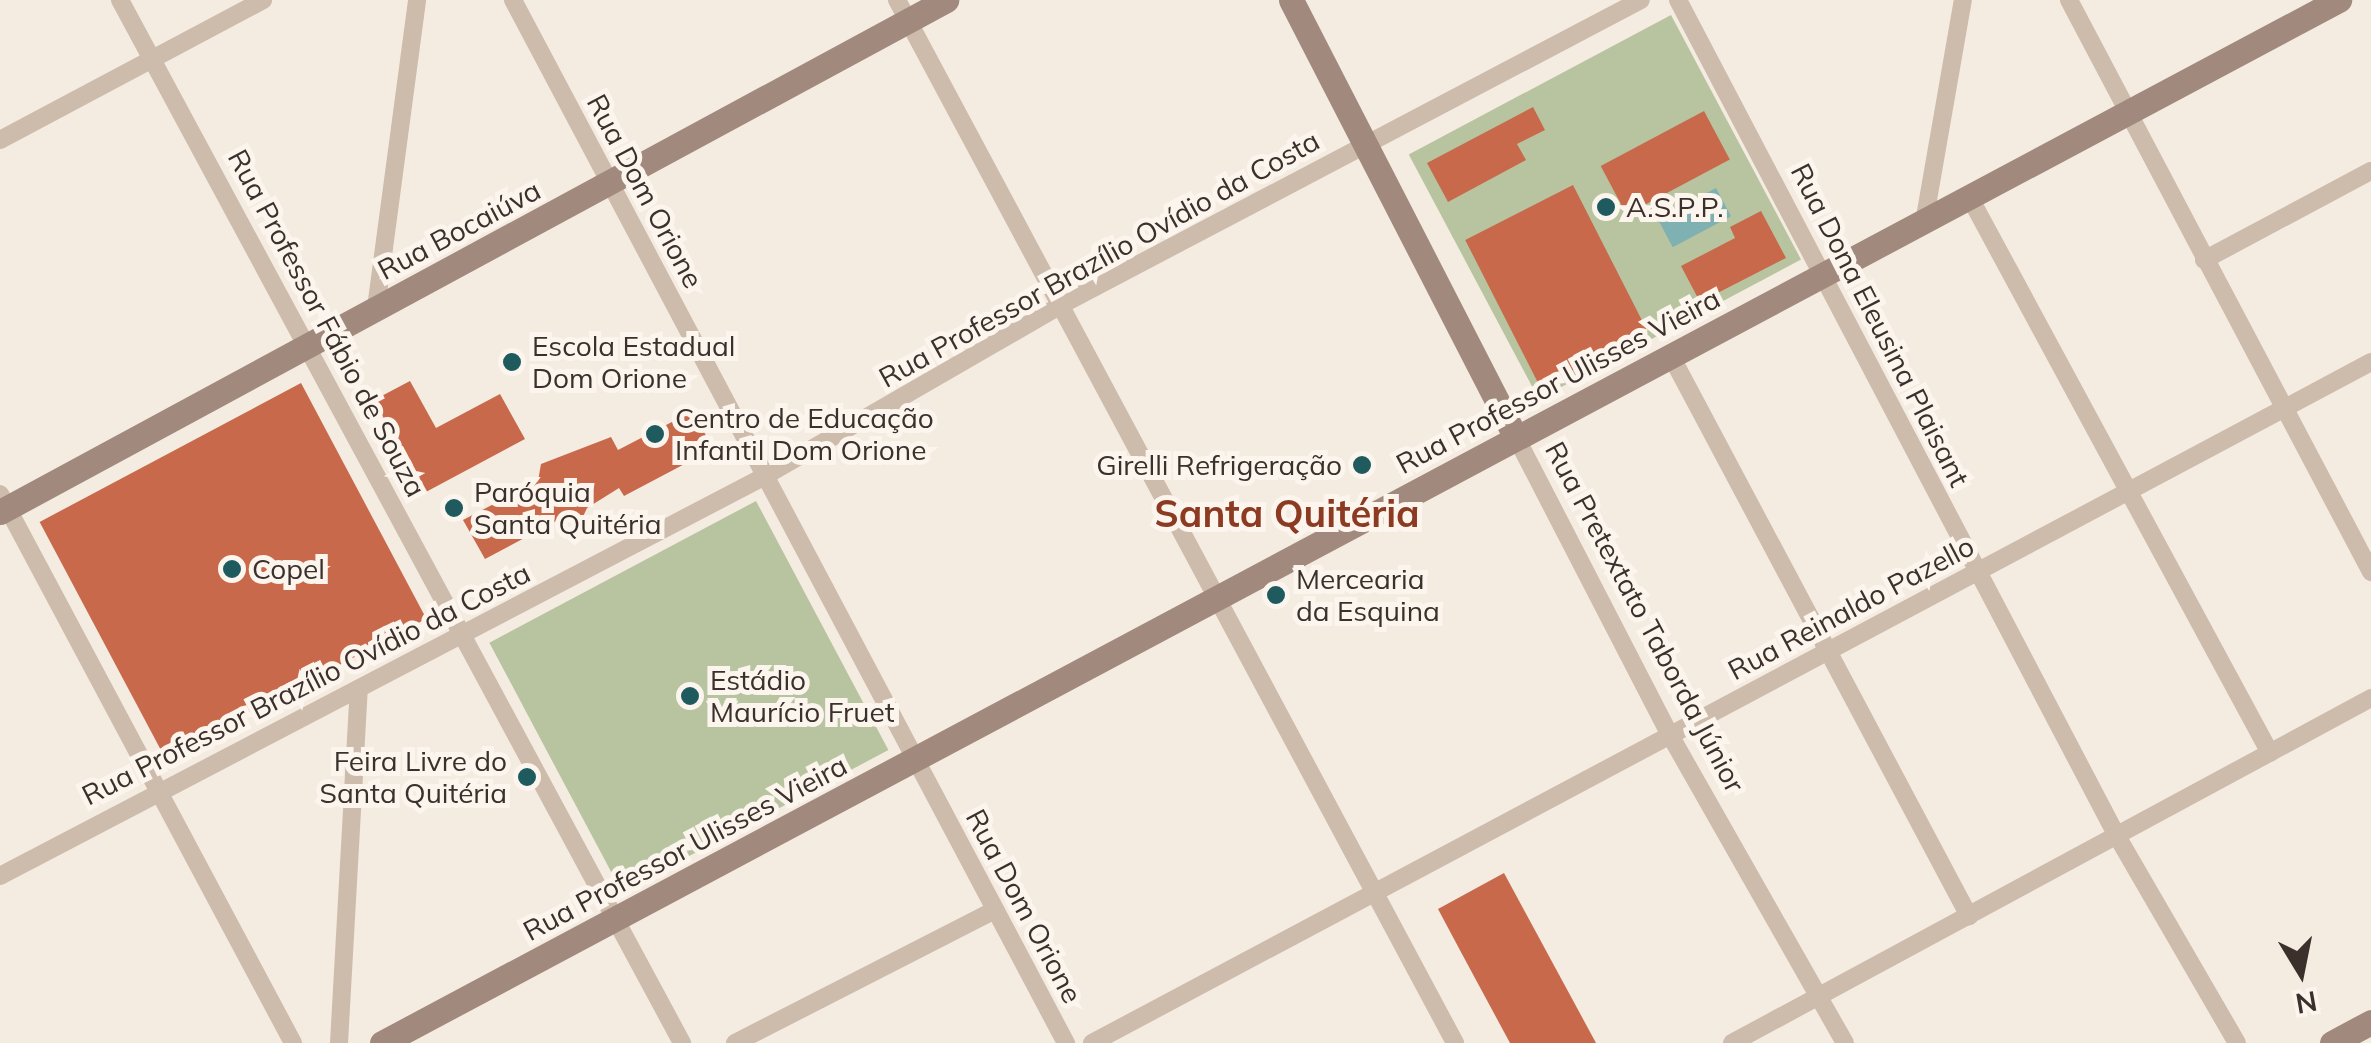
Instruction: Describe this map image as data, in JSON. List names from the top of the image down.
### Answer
{
  "streets": {
    "street": [
      "Rua Dom Orione",
      "Rua Bocaiúva",
      "Rua Professor Brazílio Ovídio da Costa",
      "Rua Professor Fábio de Souza",
      "Rua Dona Eleusina Plaisant",
      "Rua Professor Ulisses Vieira",
      "Rua Reinaldo Pazello",
      "Rua Pretextato Taborda Júnior"
    ]
  },
  "crossings": [
    ["Rua Dom Orione", "Rua Bocaiúva"],
    ["Rua Dom Orione", "Rua Professor Brazílio Ovídio da Costa"],
    ["Rua Dom Orione", "Rua Professor Ulisses Vieira"],
    ["Rua Bocaiúva", "Rua Professor Fábio de Souza"],
    ["Rua Professor Brazílio Ovídio da Costa", "Rua Professor Fábio de Souza"],
    ["Rua Professor Brazílio Ovídio da Costa", "Rua Pretextato Taborda Júnior"],
    ["Rua Professor Fábio de Souza", "Rua Professor Ulisses Vieira"],
    ["Rua Dona Eleusina Plaisant", "Rua Professor Ulisses Vieira"],
    ["Rua Dona Eleusina Plaisant", "Rua Reinaldo Pazello"],
    ["Rua Professor Ulisses Vieira", "Rua Pretextato Taborda Júnior"],
    ["Rua Reinaldo Pazello", "Rua Pretextato Taborda Júnior"]
  ],
  "districts": ["Santa Quitéria"],
  "places": [
    "A.S.P.P.",
    "Escola Estadual Dom Orione",
    "Centro de Educação Infantil Dom Orione",
    "Girelli Refrigeração",
    "Paróquia Santa Quitéria",
    "Copel",
    "Mercearia da Esquina",
    "Estádio Maurício Fruet",
    "Feira Livre do Santa Quitéria"
  ],
  "north": "bottom"
}
